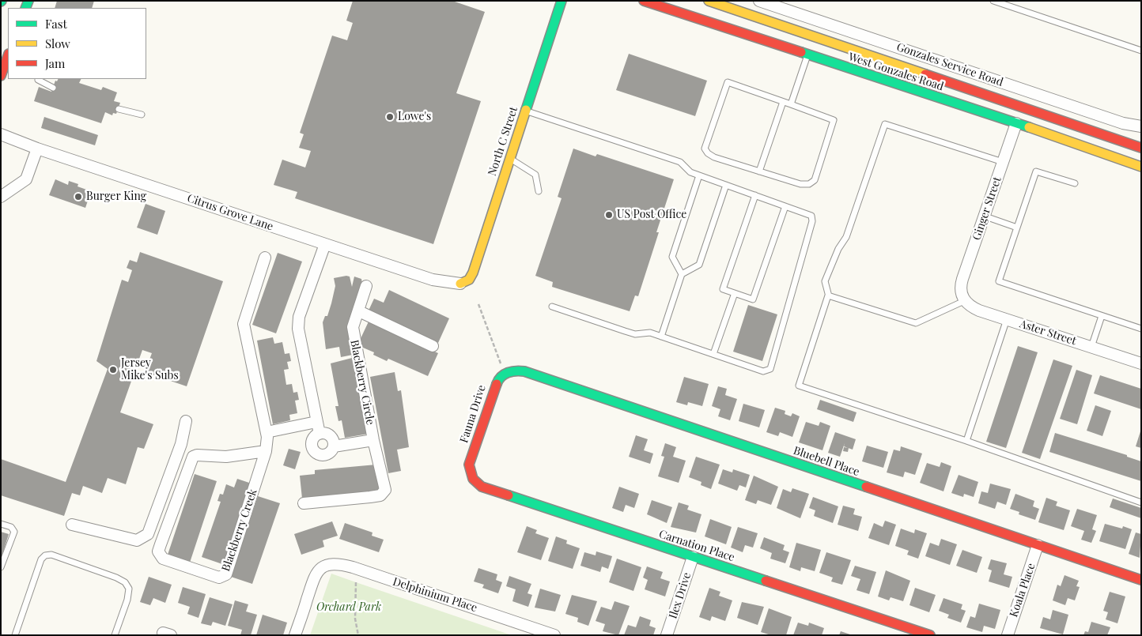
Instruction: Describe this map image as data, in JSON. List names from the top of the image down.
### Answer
{
  "streets": {
    "street": [
      "Gonzales Service Road",
      "West Gonzales Road",
      "North C Street",
      "Ginger Street",
      "Citrus Grove Lane",
      "Aster Street",
      "Blackberry Circle",
      "Fauna Drive",
      "Bluebell Place",
      "Blackberry Creek",
      "Carnation Place",
      "Koala Place",
      "Delphinium Place",
      "Ilex Drive"
    ]
  },
  "crossings": [
    ["West Gonzales Road", "Ginger Street"],
    ["North C Street", "Citrus Grove Lane"],
    ["Ginger Street", "Aster Street"],
    ["Fauna Drive", "Bluebell Place"],
    ["Fauna Drive", "Carnation Place"],
    ["Bluebell Place", "Koala Place"],
    ["Carnation Place", "Ilex Drive"]
  ],
  "parks": ["Orchard Park"],
  "places": [
    "Lowe's",
    "Burger King",
    "US Post Office",
    "Jersey Mike's Subs"
  ],
  "legend": ["Fast", "Slow", "Jam"]
}
